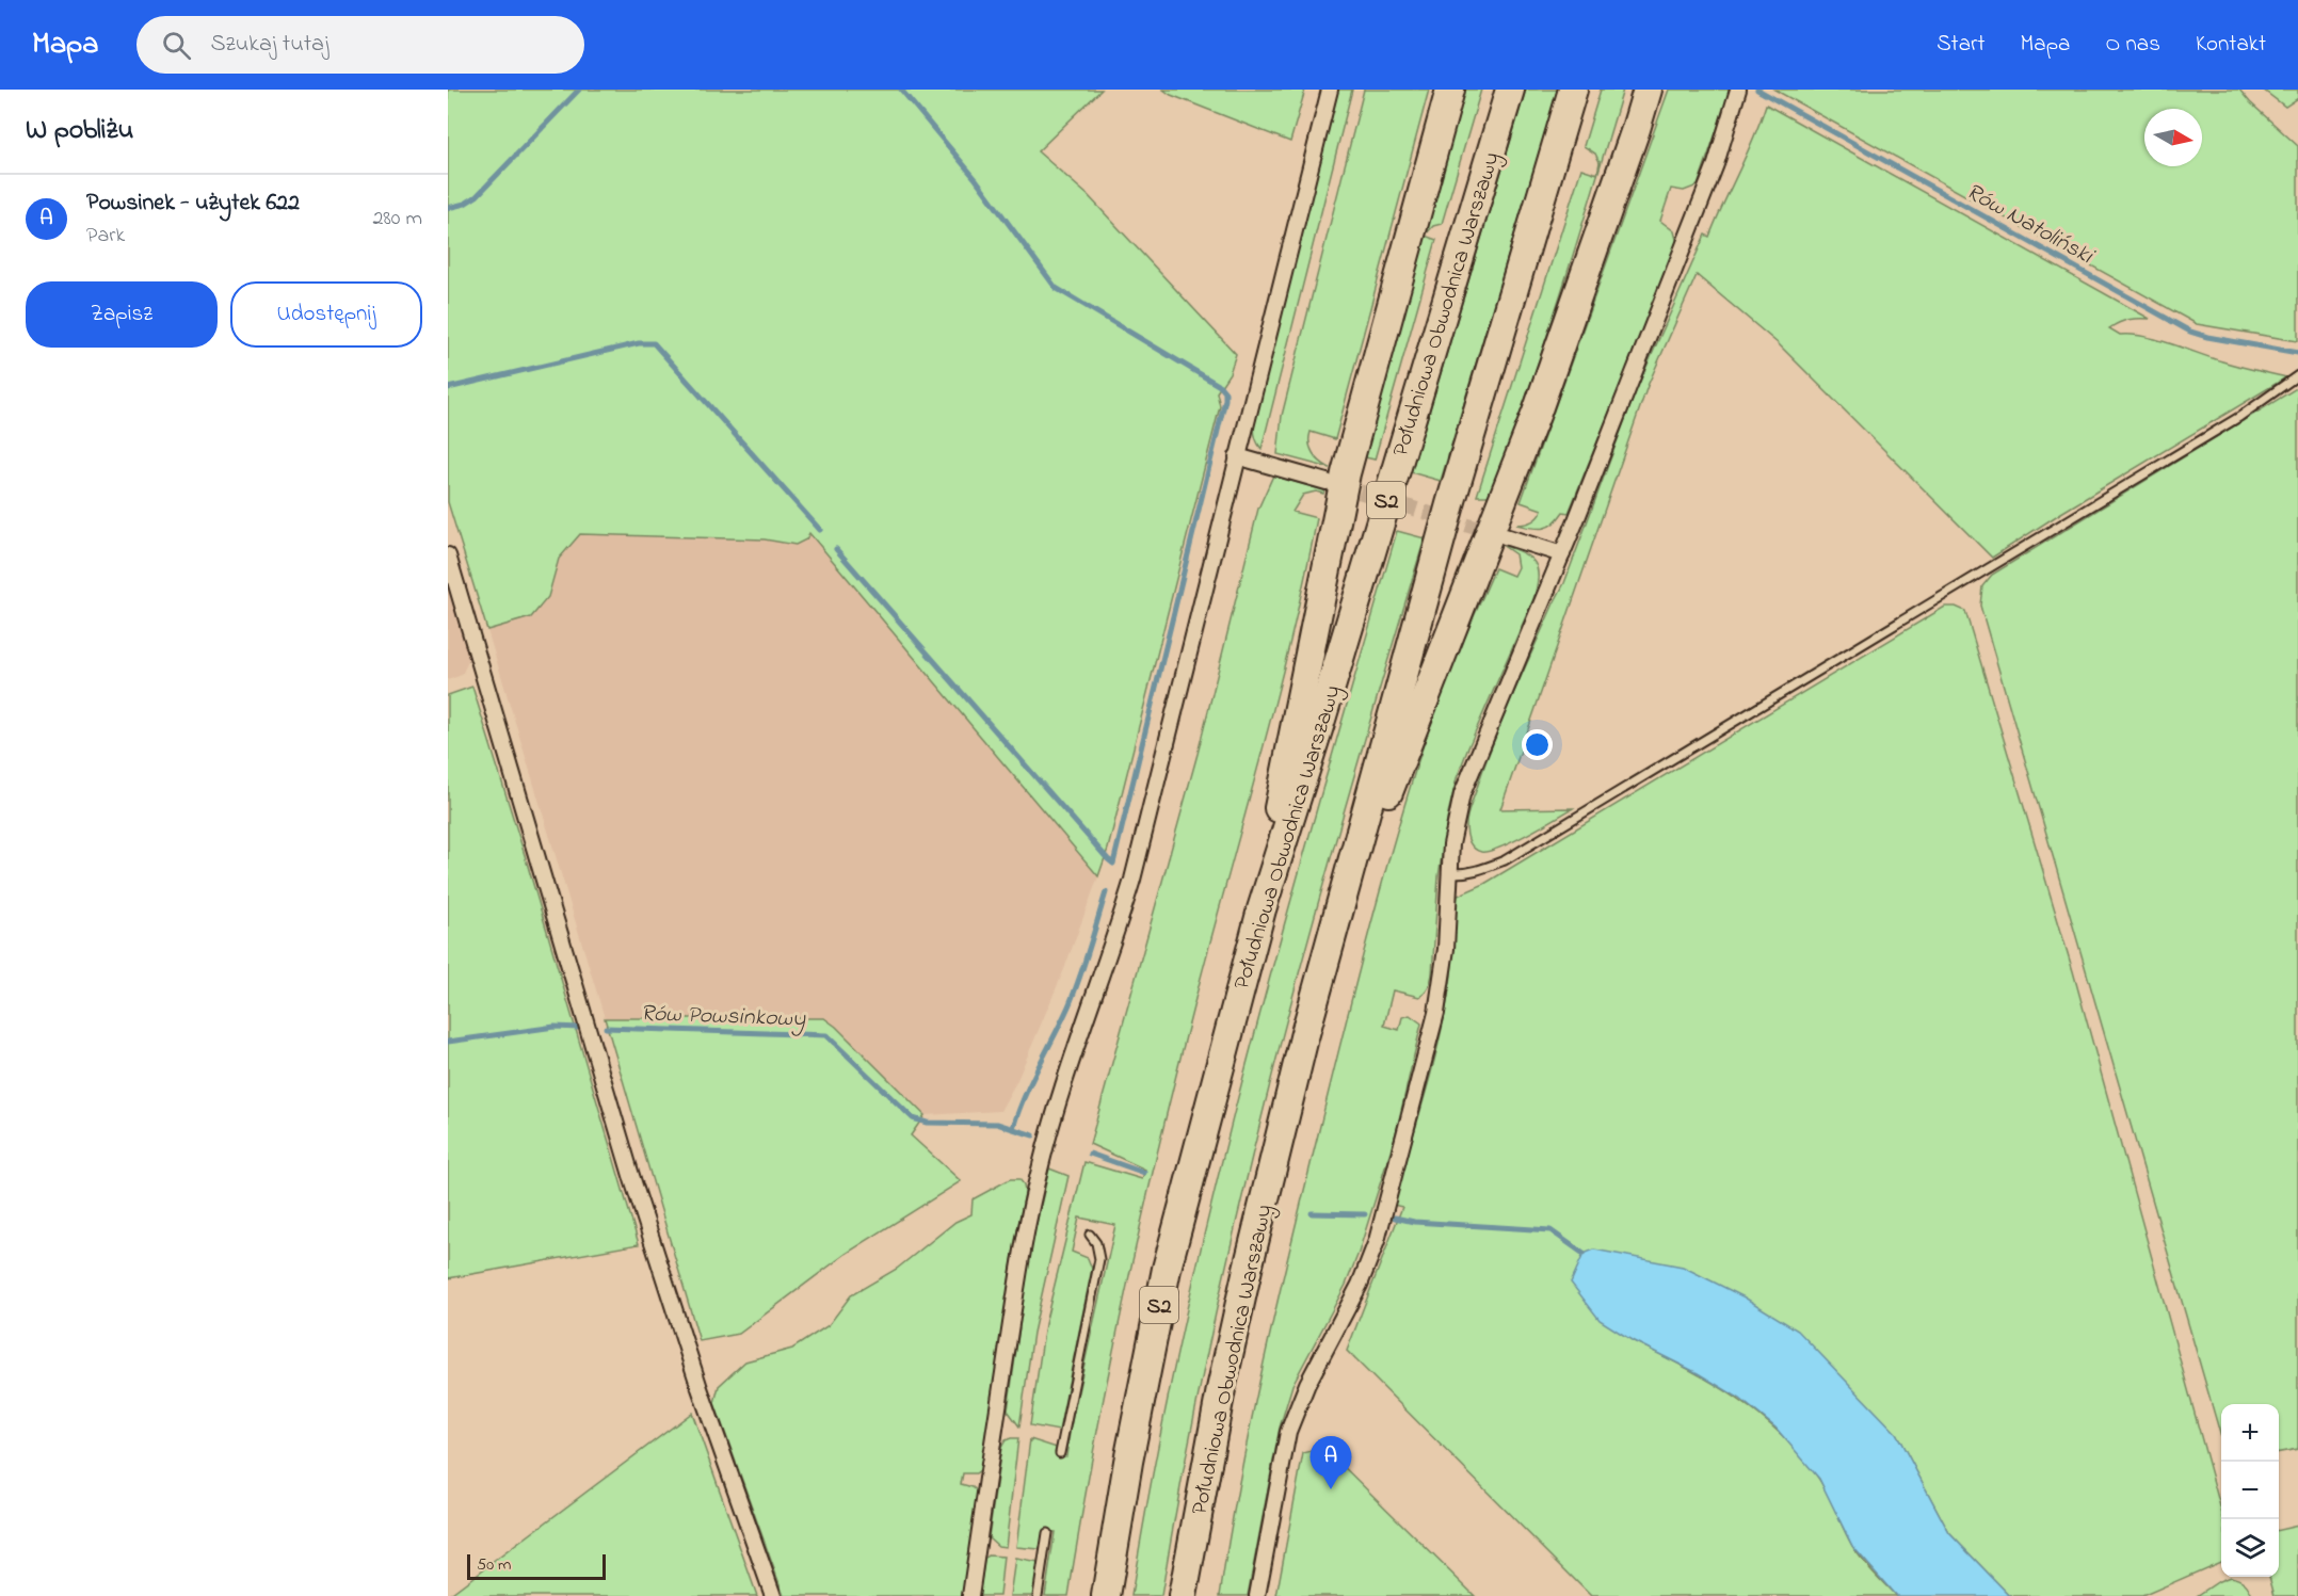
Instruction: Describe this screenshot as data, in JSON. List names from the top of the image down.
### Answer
{
  "streets": {
    "highway": ["Południowa Obwodnica Warszawy", "S2"]
  },
  "water": ["Rów Natoliński", "Rów Powsinkowy"],
  "scale_bar": "50 m",
  "north": "right",
  "page": {
    "header": "Mapa",
    "search": "Szukaj tutaj",
    "nav": [
      "Start",
      "Mapa",
      "O nas",
      "Kontakt"
    ],
    "heading": "W pobliżu",
    "list": [
      {
        "mark": "A",
        "name": "Powsinek - użytek 622",
        "note": "Park",
        "value": "280 m"
      }
    ],
    "buttons": ["Zapisz", "Udostępnij"],
    "map_buttons": ["+", "−"],
    "pins": "A",
    "scale": "50 m"
  }
}
